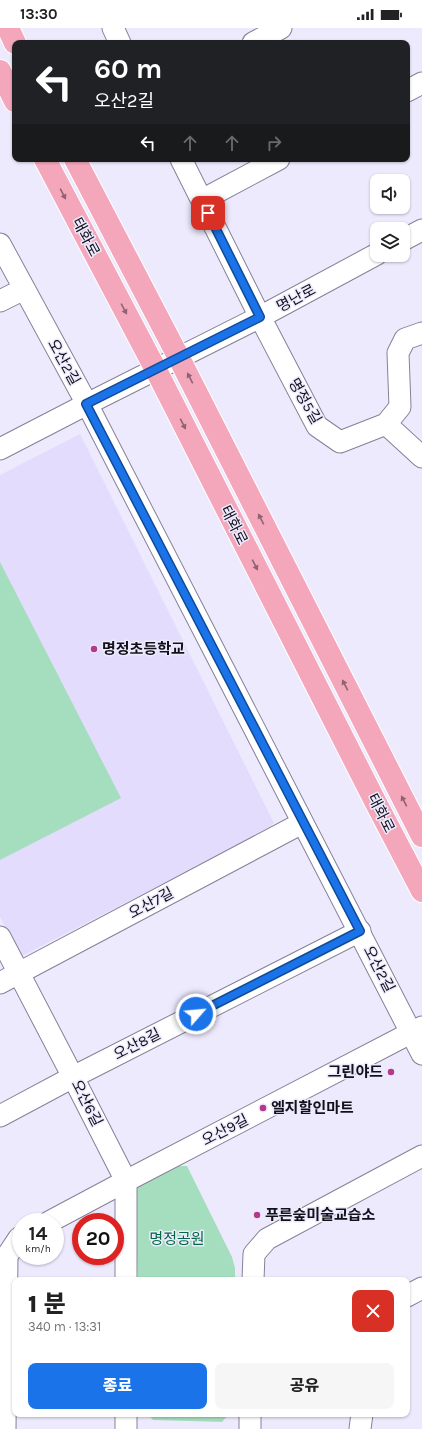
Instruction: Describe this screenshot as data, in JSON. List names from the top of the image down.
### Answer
{
  "streets": {
    "main road": ["태화로"],
    "street": [
      "명난로",
      "오산2길",
      "명정5길",
      "오산7길",
      "오산8길",
      "오산6길",
      "오산9길"
    ]
  },
  "crossings": [
    ["태화로", "명난로"],
    ["명난로", "오산2길"],
    ["명난로", "명정5길"],
    ["오산2길", "오산7길"],
    ["오산2길", "오산8길"],
    ["오산2길", "오산9길"],
    ["오산7길", "오산6길"],
    ["오산8길", "오산6길"],
    ["오산6길", "오산9길"]
  ],
  "parks": ["명정공원"],
  "places": [
    "명정초등학교",
    "그린야드",
    "엘지할인마트",
    "푸른숲미술교습소"
  ],
  "page": {
    "status": "13:30",
    "turn": ["60 m", "오산2길"],
    "speed": "14 km/h",
    "limit": "20",
    "heading": ["1 분", "340 m · 13:31"],
    "buttons": ["종료", "공유"]
  }
}
